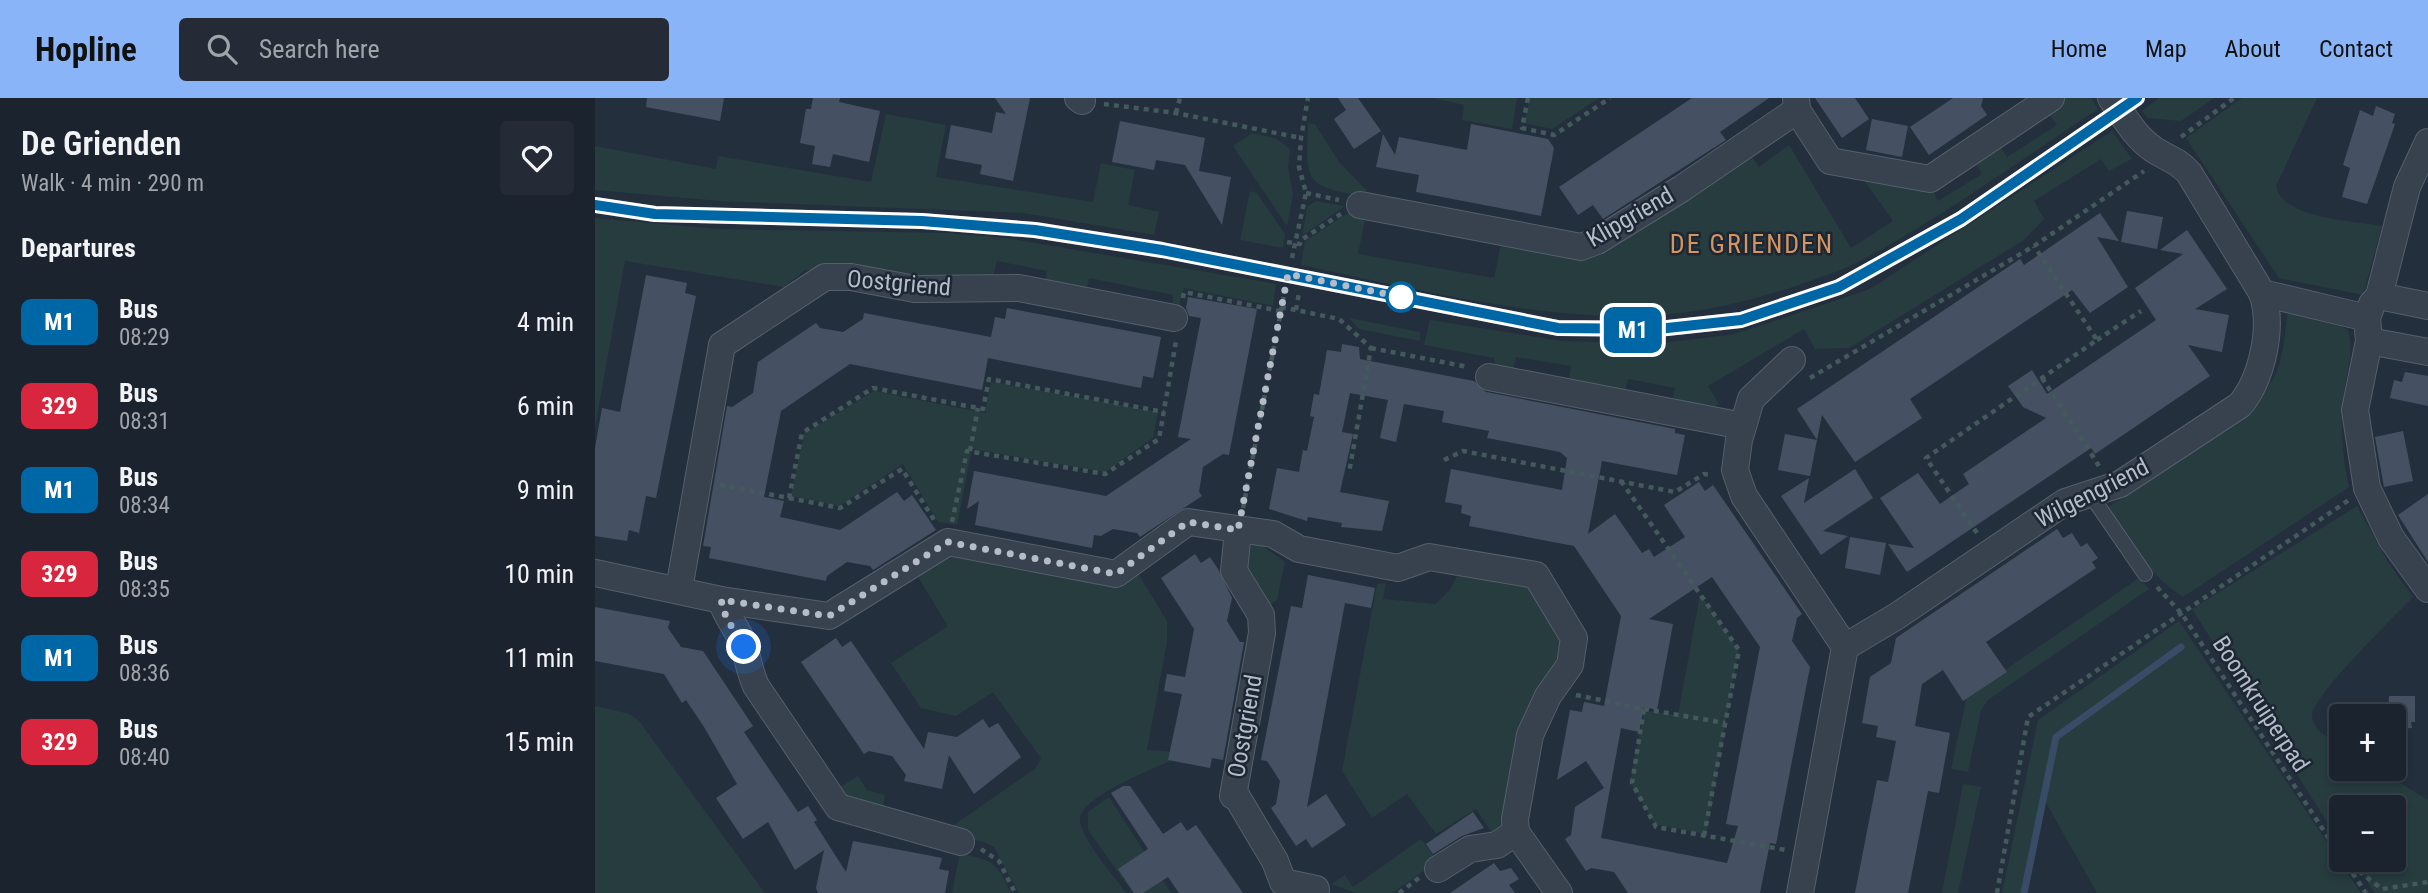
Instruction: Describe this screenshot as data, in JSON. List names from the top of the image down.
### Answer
{
  "streets": {
    "street": ["Klipgriend", "Oostgriend", "Wilgengriend"],
    "path": ["Boomkruiperpad"]
  },
  "districts": ["DE GRIENDEN"],
  "lines": ["bus line M1"],
  "page": {
    "header": "Hopline",
    "search": "Search here",
    "nav": [
      "Home",
      "Map",
      "About",
      "Contact"
    ],
    "heading": [
      ["De Grienden", "Walk · 4 min · 290 m"],
      "Departures"
    ],
    "on_map": "M1",
    "list": [
      {
        "mark": "M1",
        "name": "Bus",
        "note": "08:29",
        "value": "4 min"
      },
      {
        "mark": "329",
        "name": "Bus",
        "note": "08:31",
        "value": "6 min"
      },
      {
        "mark": "M1",
        "name": "Bus",
        "note": "08:34",
        "value": "9 min"
      },
      {
        "mark": "329",
        "name": "Bus",
        "note": "08:35",
        "value": "10 min"
      },
      {
        "mark": "M1",
        "name": "Bus",
        "note": "08:36",
        "value": "11 min"
      },
      {
        "mark": "329",
        "name": "Bus",
        "note": "08:40",
        "value": "15 min"
      }
    ],
    "map_buttons": ["+", "−"]
  }
}
